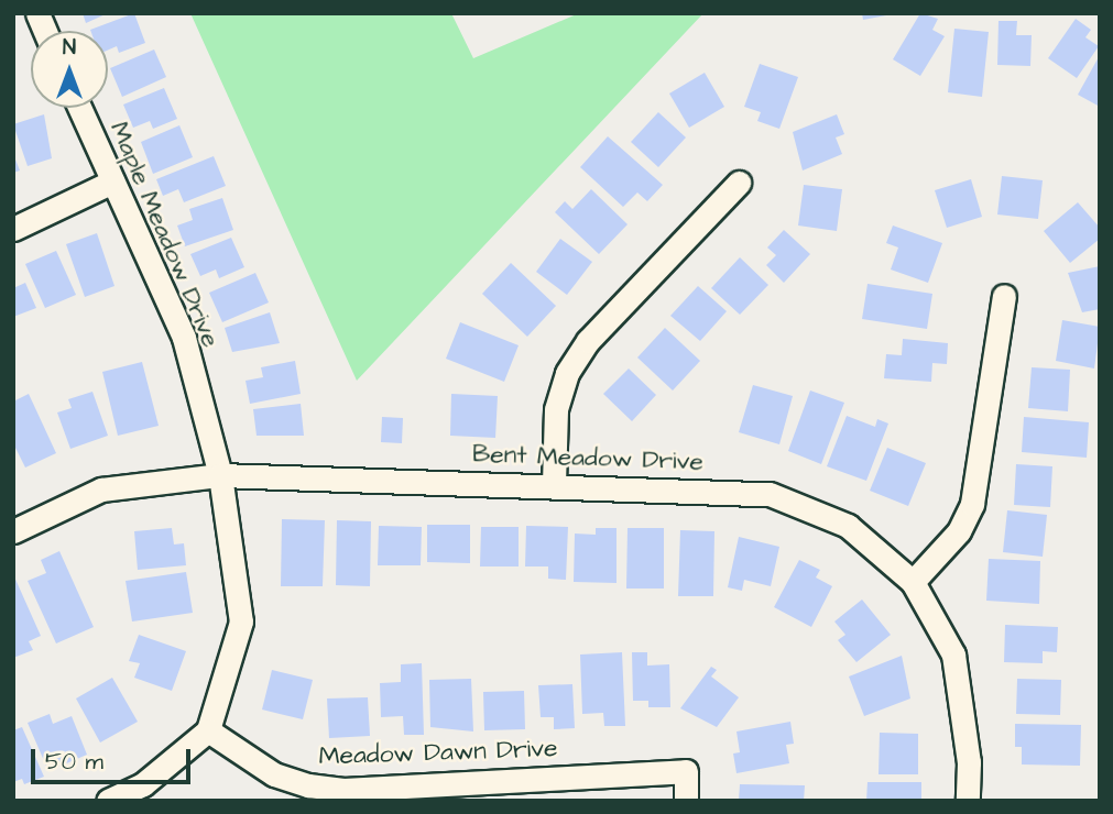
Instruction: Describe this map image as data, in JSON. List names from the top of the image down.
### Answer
{
  "streets": {
    "street": ["Maple Meadow Drive", "Bent Meadow Drive", "Meadow Dawn Drive"]
  },
  "crossings": [
    ["Maple Meadow Drive", "Bent Meadow Drive"],
    ["Maple Meadow Drive", "Meadow Dawn Drive"]
  ],
  "scale_bar": "50 m",
  "north": "top"
}
